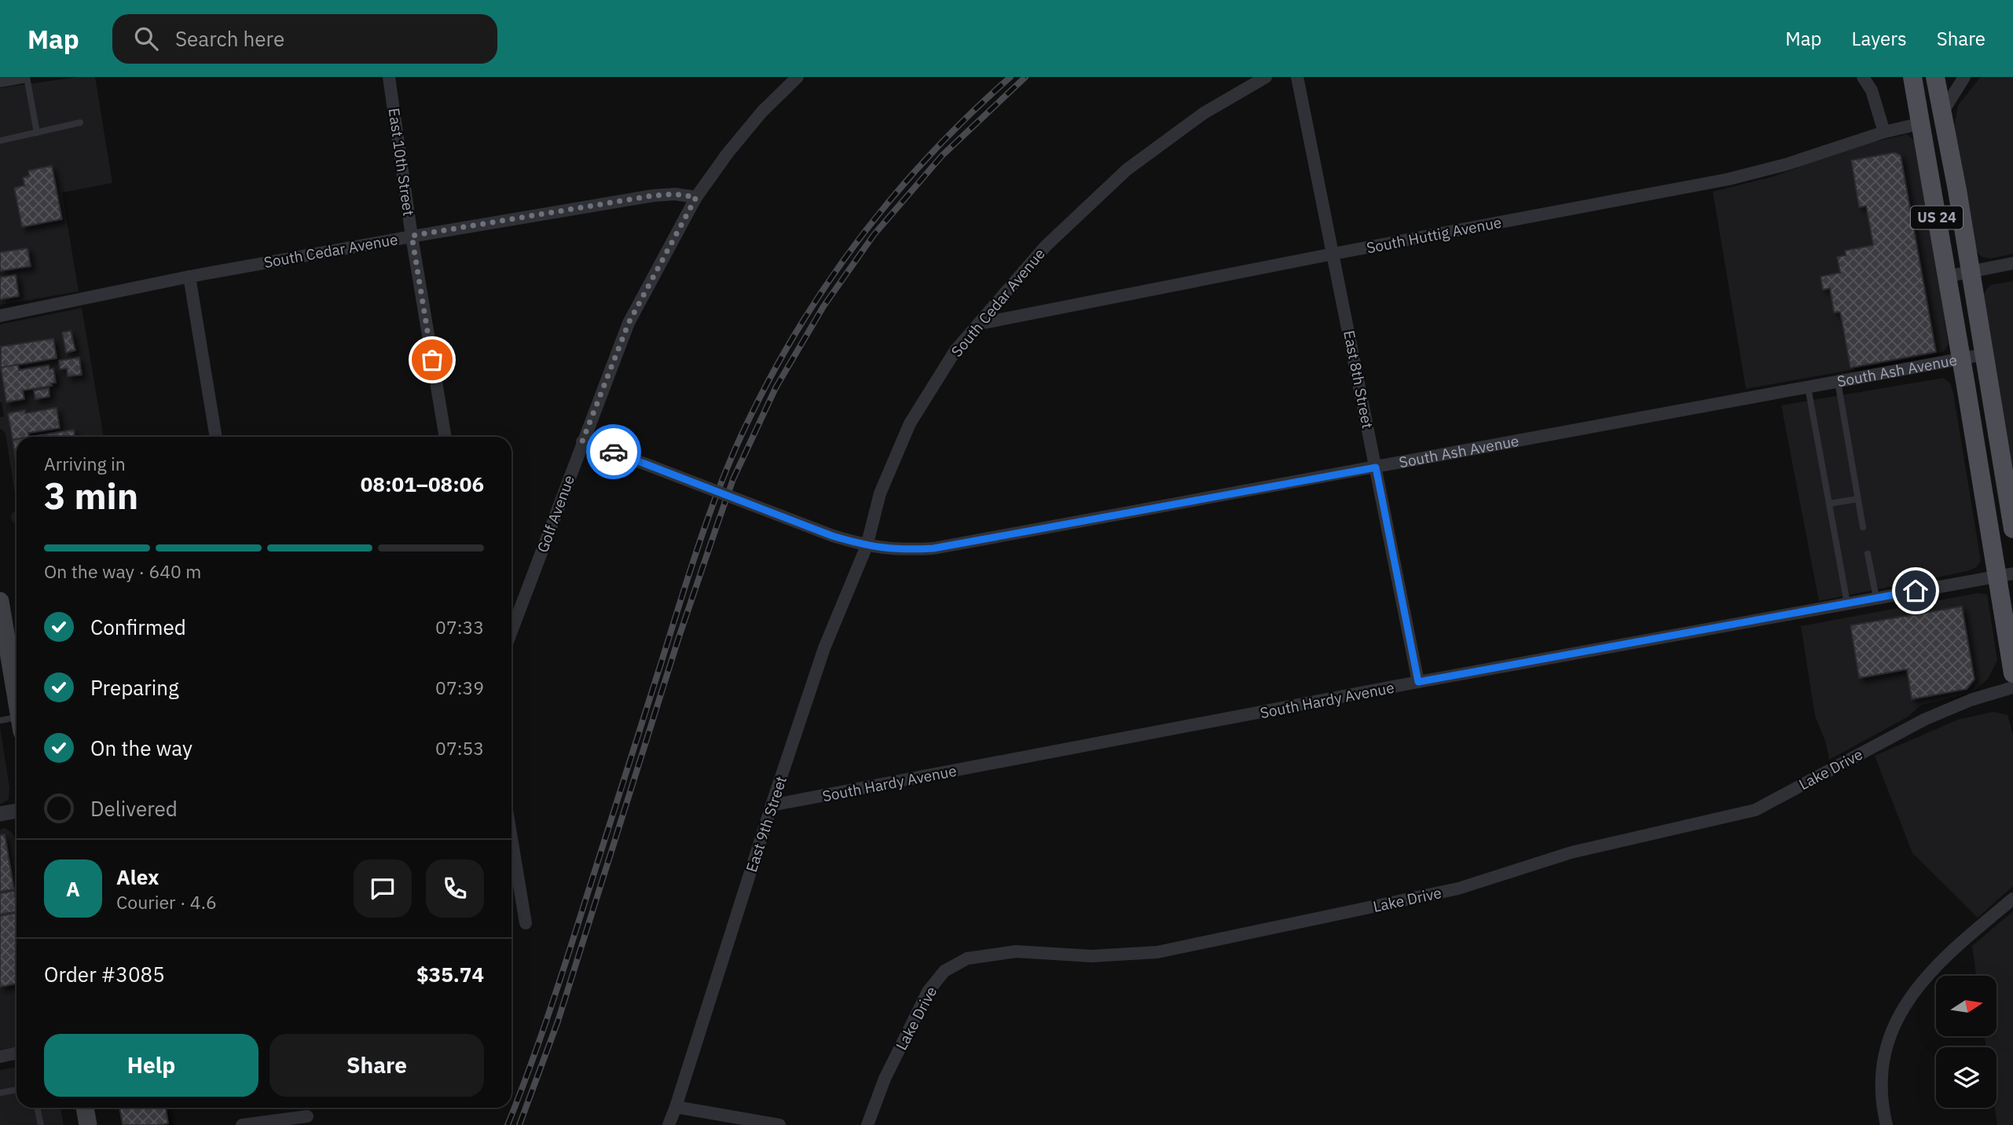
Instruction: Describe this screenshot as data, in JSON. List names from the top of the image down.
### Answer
{
  "streets": {
    "main road": ["US 24"],
    "street": [
      "East 10th Street",
      "South Huttig Avenue",
      "South Cedar Avenue",
      "South Ash Avenue",
      "East 8th Street",
      "Golf Avenue",
      "South Hardy Avenue",
      "Lake Drive",
      "East 9th Street"
    ]
  },
  "crossings": [
    ["East 10th Street", "South Cedar Avenue"],
    ["US 24", "South Ash Avenue"],
    ["US 24", "South Hardy Avenue"],
    ["South Huttig Avenue", "South Cedar Avenue"],
    ["South Huttig Avenue", "East 8th Street"],
    ["South Cedar Avenue", "South Ash Avenue"],
    ["South Cedar Avenue", "Golf Avenue"],
    ["South Cedar Avenue", "East 9th Street"],
    ["South Ash Avenue", "East 8th Street"],
    ["South Ash Avenue", "East 9th Street"],
    ["East 8th Street", "South Hardy Avenue"],
    ["South Hardy Avenue", "East 9th Street"]
  ],
  "north": "right",
  "page": {
    "header": "Map",
    "search": "Search here",
    "nav": ["Map", "Layers", "Share"],
    "heading": ["3 min", "Arriving in", "08:01–08:06"],
    "panel": [
      "Alex",
      "Courier · 4.6",
      "Order #3085",
      "$35.74"
    ],
    "bar": "On the way · 640 m",
    "list": [
      ["Confirmed", "07:33"],
      ["Preparing", "07:39"],
      ["On the way", "07:53"],
      "Delivered"
    ],
    "round": "A",
    "buttons": ["Help", "Share"]
  }
}
